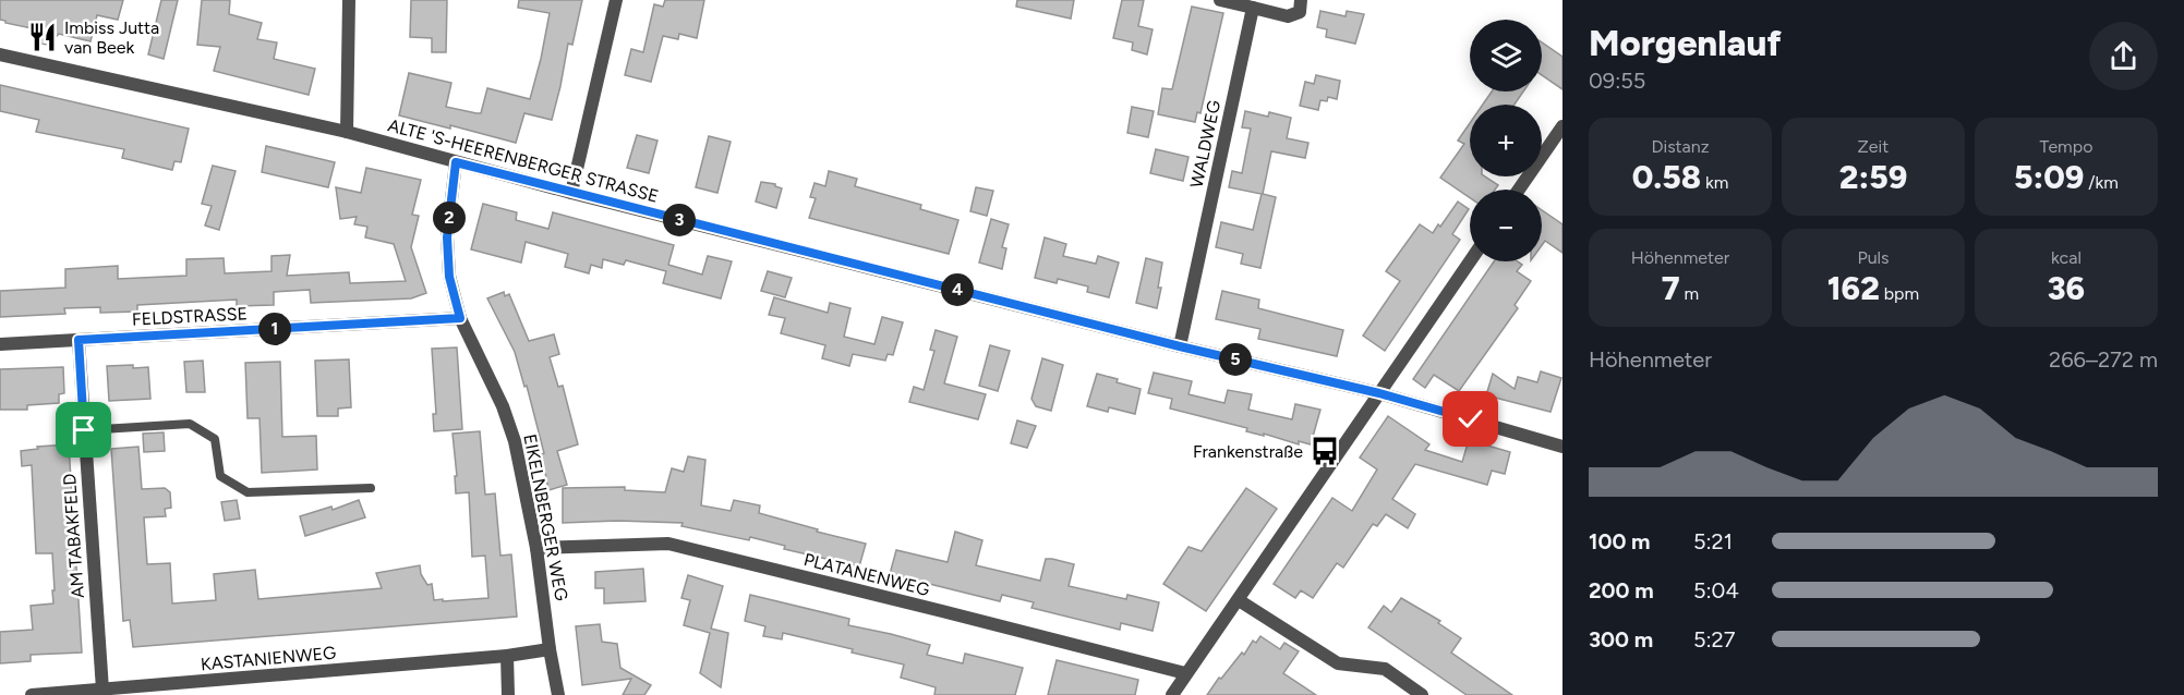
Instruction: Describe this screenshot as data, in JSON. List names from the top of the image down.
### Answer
{
  "streets": {
    "street": [
      "WALDWEG",
      "ALTE 'S-HEERENBERGER STRASSE",
      "FELDSTRASSE",
      "EIKELNBERGER WEG",
      "AM TABAKFELD",
      "PLATANENWEG",
      "KASTANIENWEG"
    ]
  },
  "crossings": [
    ["WALDWEG", "ALTE 'S-HEERENBERGER STRASSE"],
    ["ALTE 'S-HEERENBERGER STRASSE", "EIKELNBERGER WEG"],
    ["FELDSTRASSE", "EIKELNBERGER WEG"],
    ["FELDSTRASSE", "AM TABAKFELD"],
    ["EIKELNBERGER WEG", "PLATANENWEG"],
    ["EIKELNBERGER WEG", "KASTANIENWEG"],
    ["AM TABAKFELD", "KASTANIENWEG"]
  ],
  "places": {
    "restaurant": ["Imbiss Jutta van Beek"],
    "bus stop": ["Frankenstraße"]
  },
  "page": {
    "heading": ["Morgenlauf", "09:55"],
    "map_buttons": ["+", "−"],
    "stats": [
      ["Distanz", "0.58 km"],
      ["Zeit", "2:59"],
      ["Tempo", "5:09 /km"],
      ["Höhenmeter", "7 m"],
      ["Puls", "162 bpm"],
      ["kcal", "36"]
    ],
    "pins": [
      "2",
      "3",
      "4",
      "1",
      "5"
    ],
    "chart": ["Höhenmeter", "266–272 m"],
    "list": [
      {
        "name": "100 m",
        "note": "5:21"
      },
      {
        "name": "200 m",
        "note": "5:04"
      },
      {
        "name": "300 m",
        "note": "5:27"
      }
    ]
  }
}
